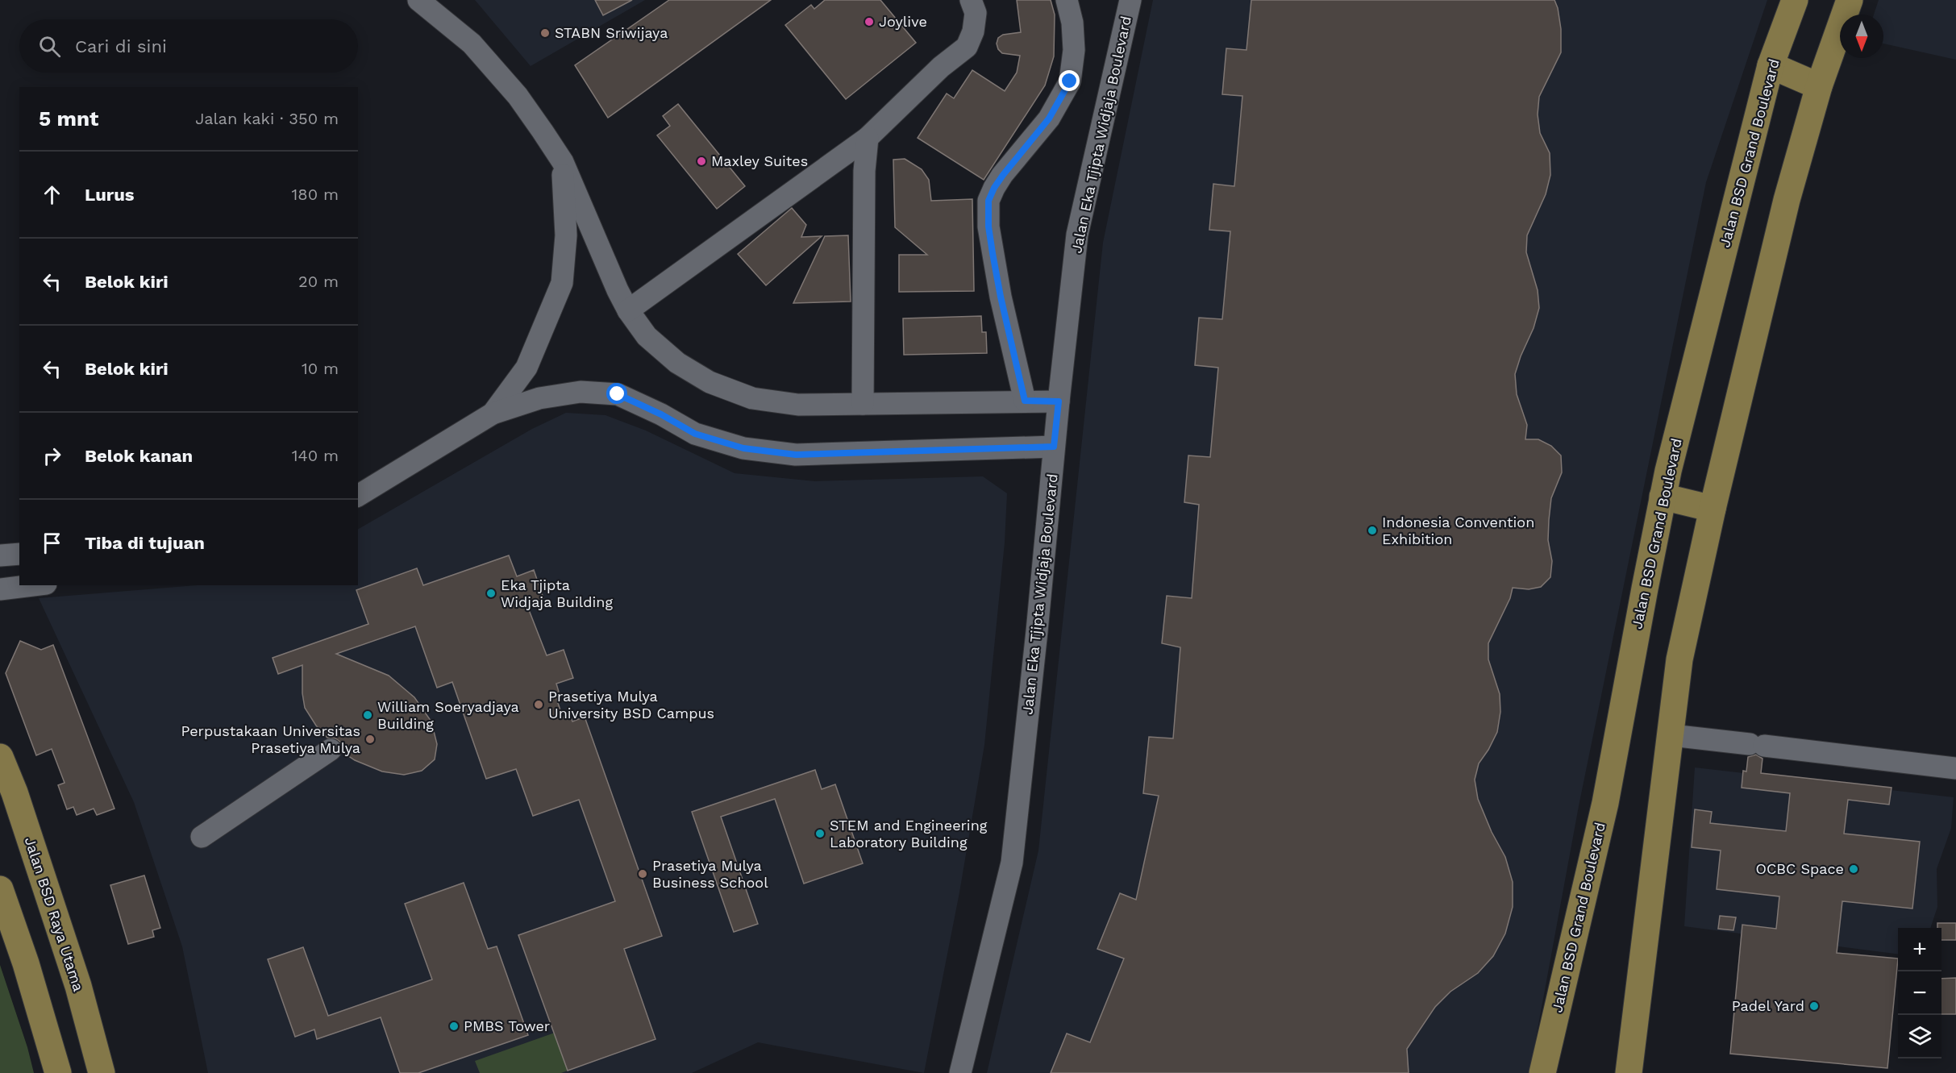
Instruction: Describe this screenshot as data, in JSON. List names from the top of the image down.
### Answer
{
  "streets": {
    "main road": ["Jalan BSD Grand Boulevard", "Jalan BSD Raya Utama"],
    "street": ["Jalan Eka Tjipta Widjaja Boulevard"]
  },
  "places": [
    "Joylive",
    "STABN Sriwijaya",
    "Maxley Suites",
    "Indonesia Convention Exhibition",
    "Eka Tjipta Widjaja Building",
    "Prasetiya Mulya University BSD Campus",
    "William Soeryadjaya Building",
    "Perpustakaan Universitas Prasetiya Mulya",
    "STEM and Engineering Laboratory Building",
    "OCBC Space",
    "Prasetiya Mulya Business School",
    "Padel Yard",
    "PMBS Tower"
  ],
  "north": "bottom",
  "page": {
    "search": "Cari di sini",
    "heading": ["5 mnt", "Jalan kaki · 350 m"],
    "list": [
      ["Lurus", "180 m"],
      ["Belok kiri", "20 m"],
      ["Belok kiri", "10 m"],
      ["Belok kanan", "140 m"],
      "Tiba di tujuan"
    ],
    "map_buttons": ["+", "−"]
  }
}
